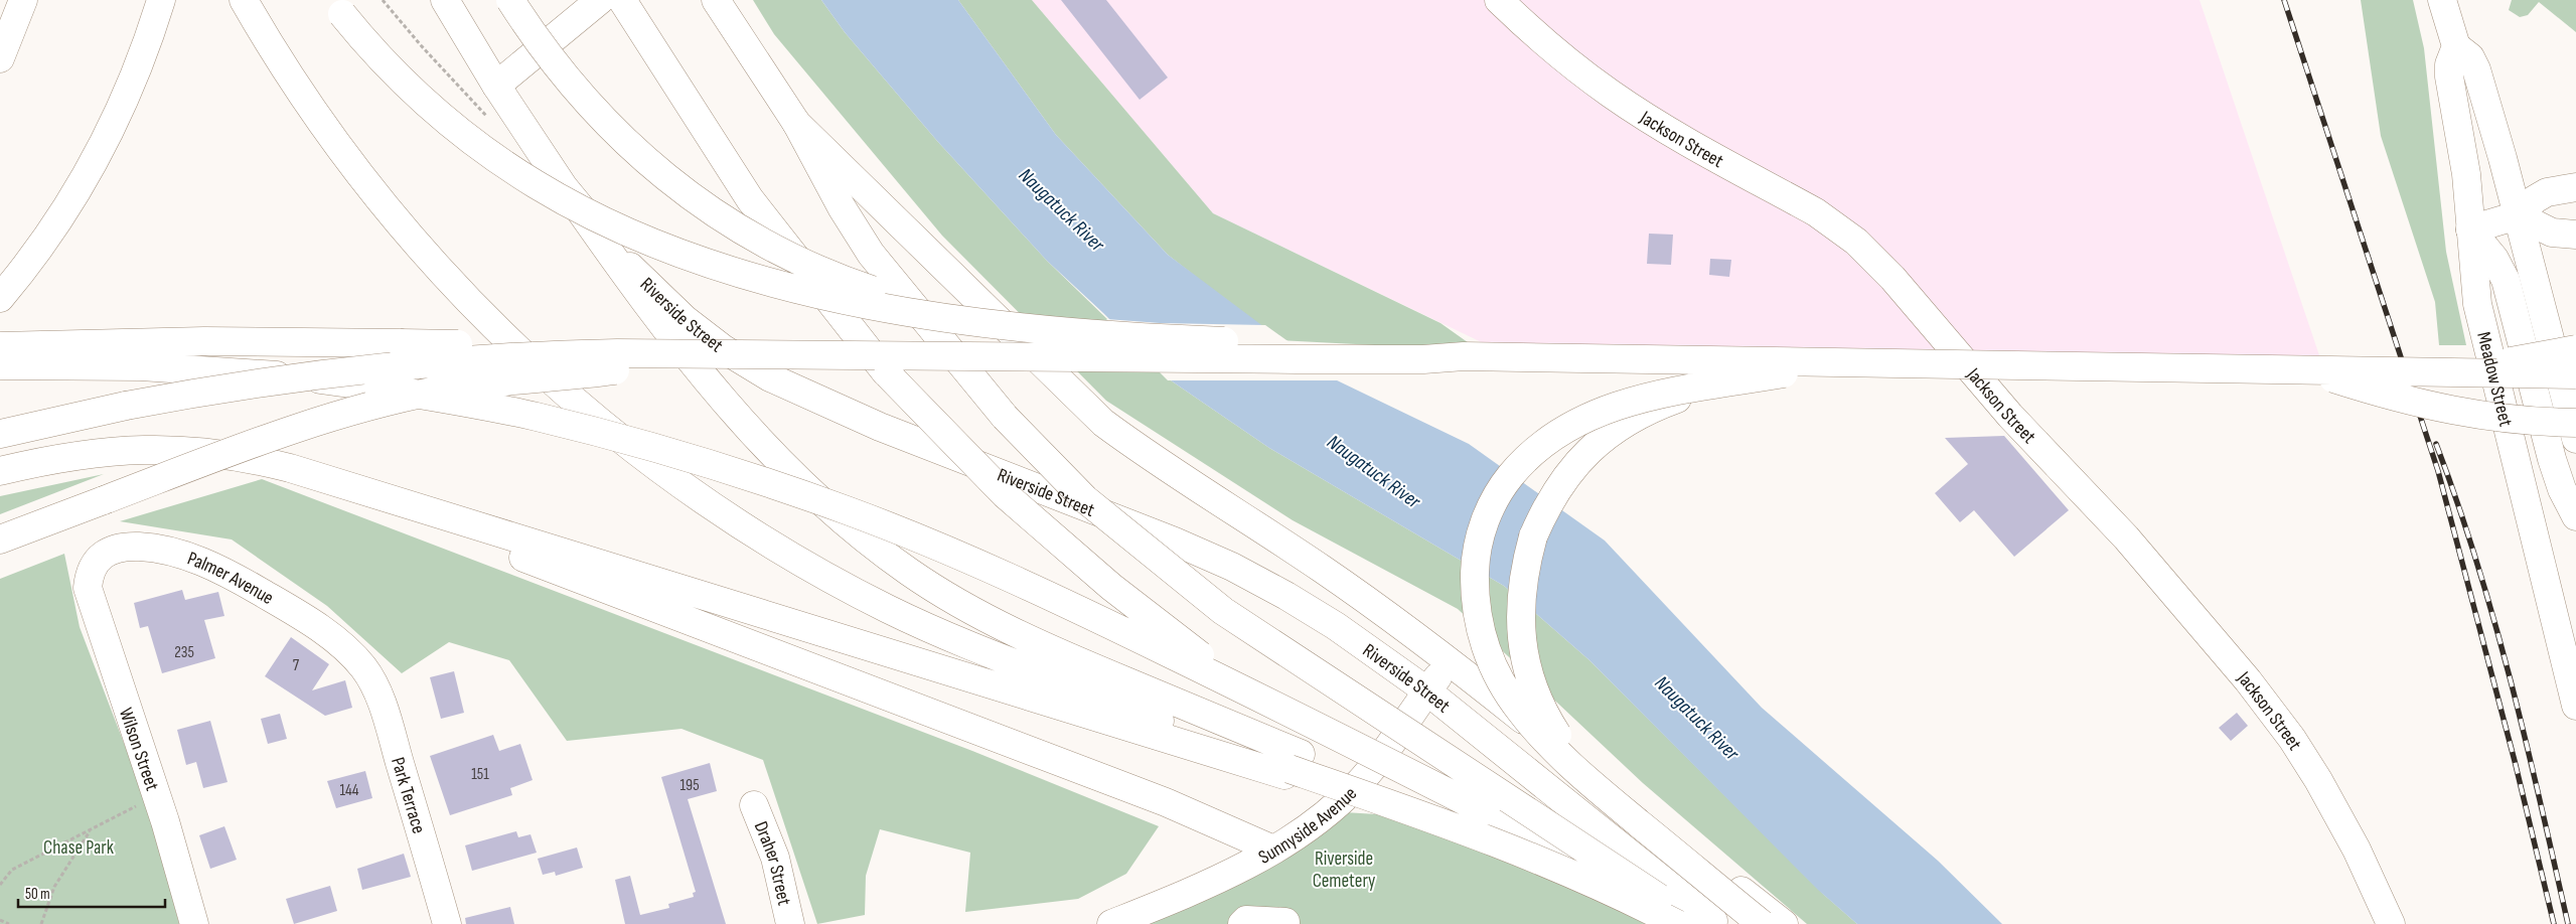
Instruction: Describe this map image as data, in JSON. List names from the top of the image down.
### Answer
{
  "streets": {
    "main road": [
      "Jackson Street",
      "Riverside Street",
      "Meadow Street",
      "Palmer Avenue",
      "Wilson Street",
      "Park Terrace",
      "Sunnyside Avenue",
      "Draher Street"
    ]
  },
  "crossings": [
    ["Riverside Street", "Sunnyside Avenue"],
    ["Palmer Avenue", "Wilson Street"],
    ["Palmer Avenue", "Park Terrace"]
  ],
  "water": ["Naugatuck River"],
  "parks": ["Chase Park", "Riverside Cemetery"],
  "house_numbers": [
    "235",
    "7",
    "151",
    "195",
    "144"
  ],
  "scale_bar": "50 m"
}
